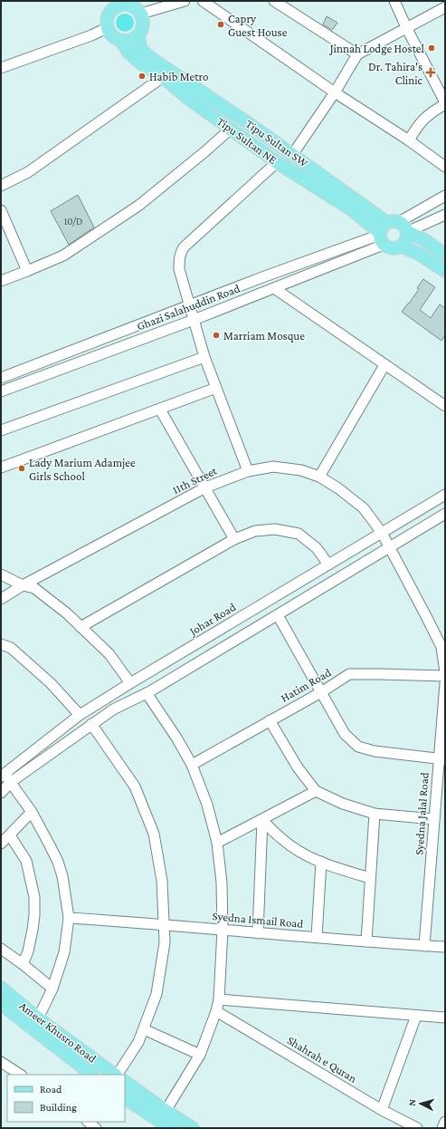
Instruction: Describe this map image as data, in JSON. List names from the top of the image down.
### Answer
{
  "streets": {
    "main road": ["Tipu Sultan NE", "Tipu Sultan SW", "Ameer Khusro Road"],
    "street": [
      "Ghazi Salahuddin Road",
      "11th Street",
      "Johar Road",
      "Hatim Road",
      "Syedna Jalal Road",
      "Syedna Ismail Road",
      "Shahrah e Quran"
    ]
  },
  "crossings": [
    ["Tipu Sultan NE", "Tipu Sultan SW"],
    ["Tipu Sultan NE", "Ghazi Salahuddin Road"],
    ["Tipu Sultan SW", "Ghazi Salahuddin Road"],
    ["11th Street", "Johar Road"],
    ["Syedna Jalal Road", "Syedna Ismail Road"]
  ],
  "places": {
    "other": [
      "Capry Guest House",
      "Jinnah Lodge Hostel",
      "Habib Metro",
      "Marriam Mosque",
      "Lady Marium Adamjee Girls School"
    ],
    "health": ["Dr. Tahira's Clinic"]
  },
  "house_numbers": ["10/D"],
  "legend": ["Road", "Building"],
  "north": "left"
}
